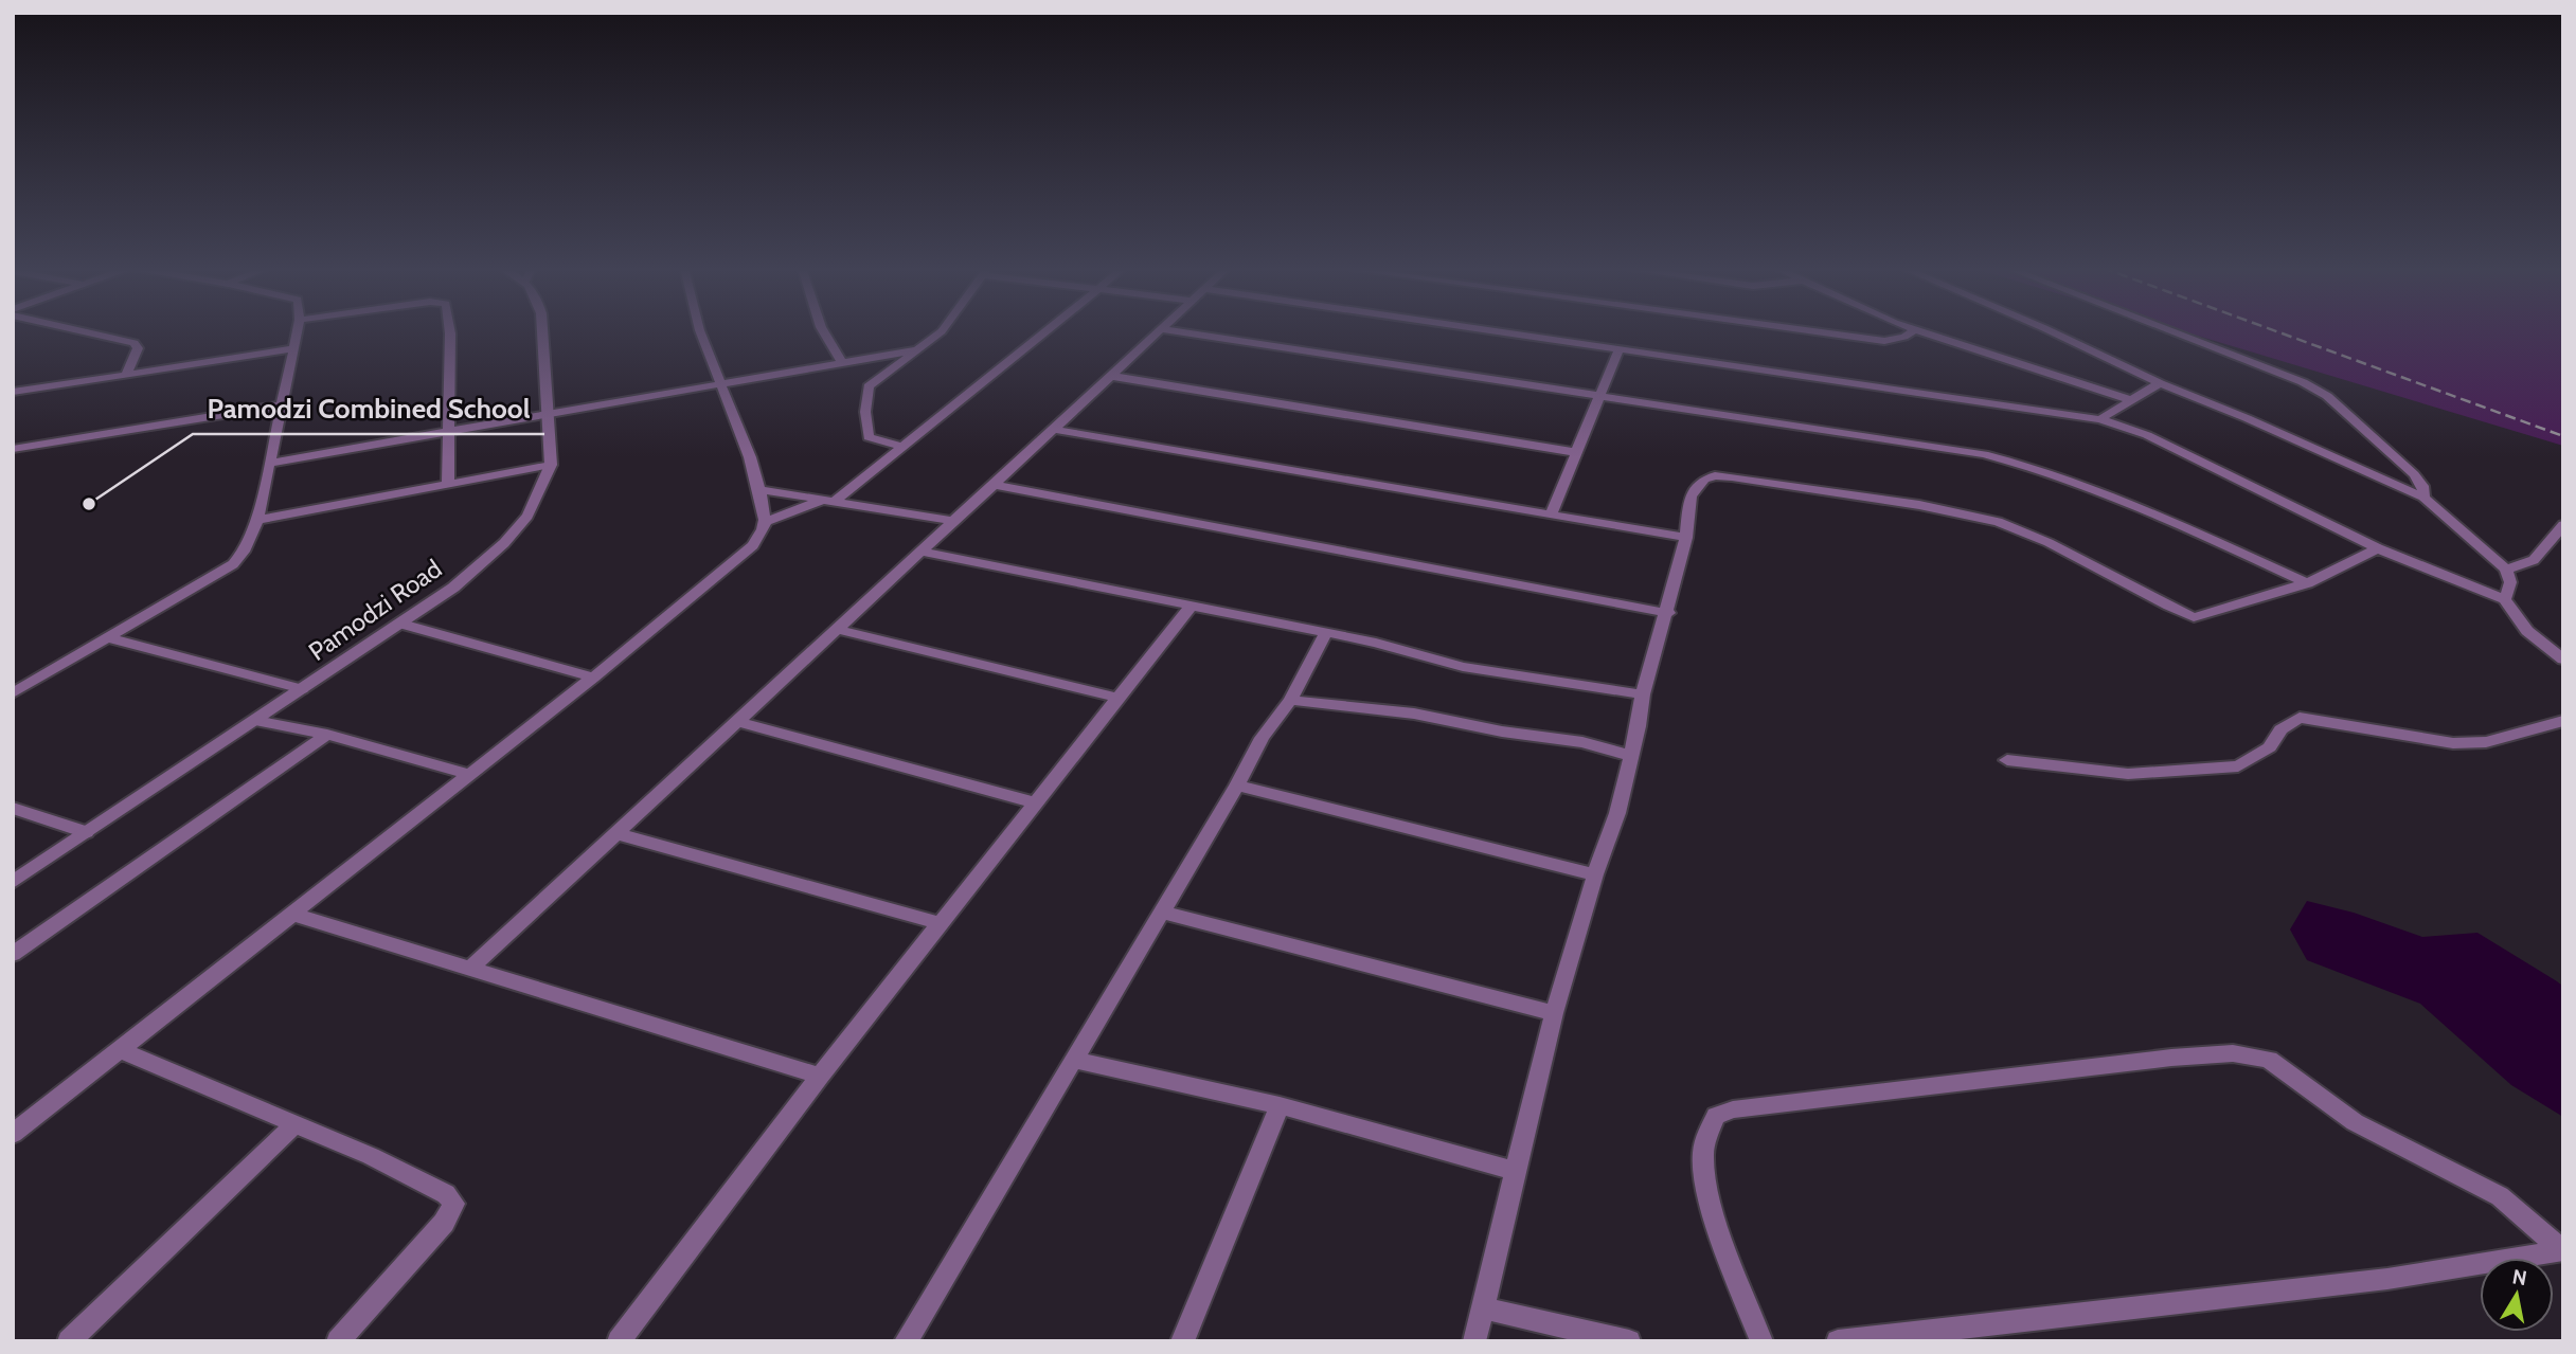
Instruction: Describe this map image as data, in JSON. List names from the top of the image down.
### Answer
{
  "streets": {
    "street": ["Pamodzi Road"]
  },
  "places": ["Pamodzi Combined School"],
  "north": "top"
}
